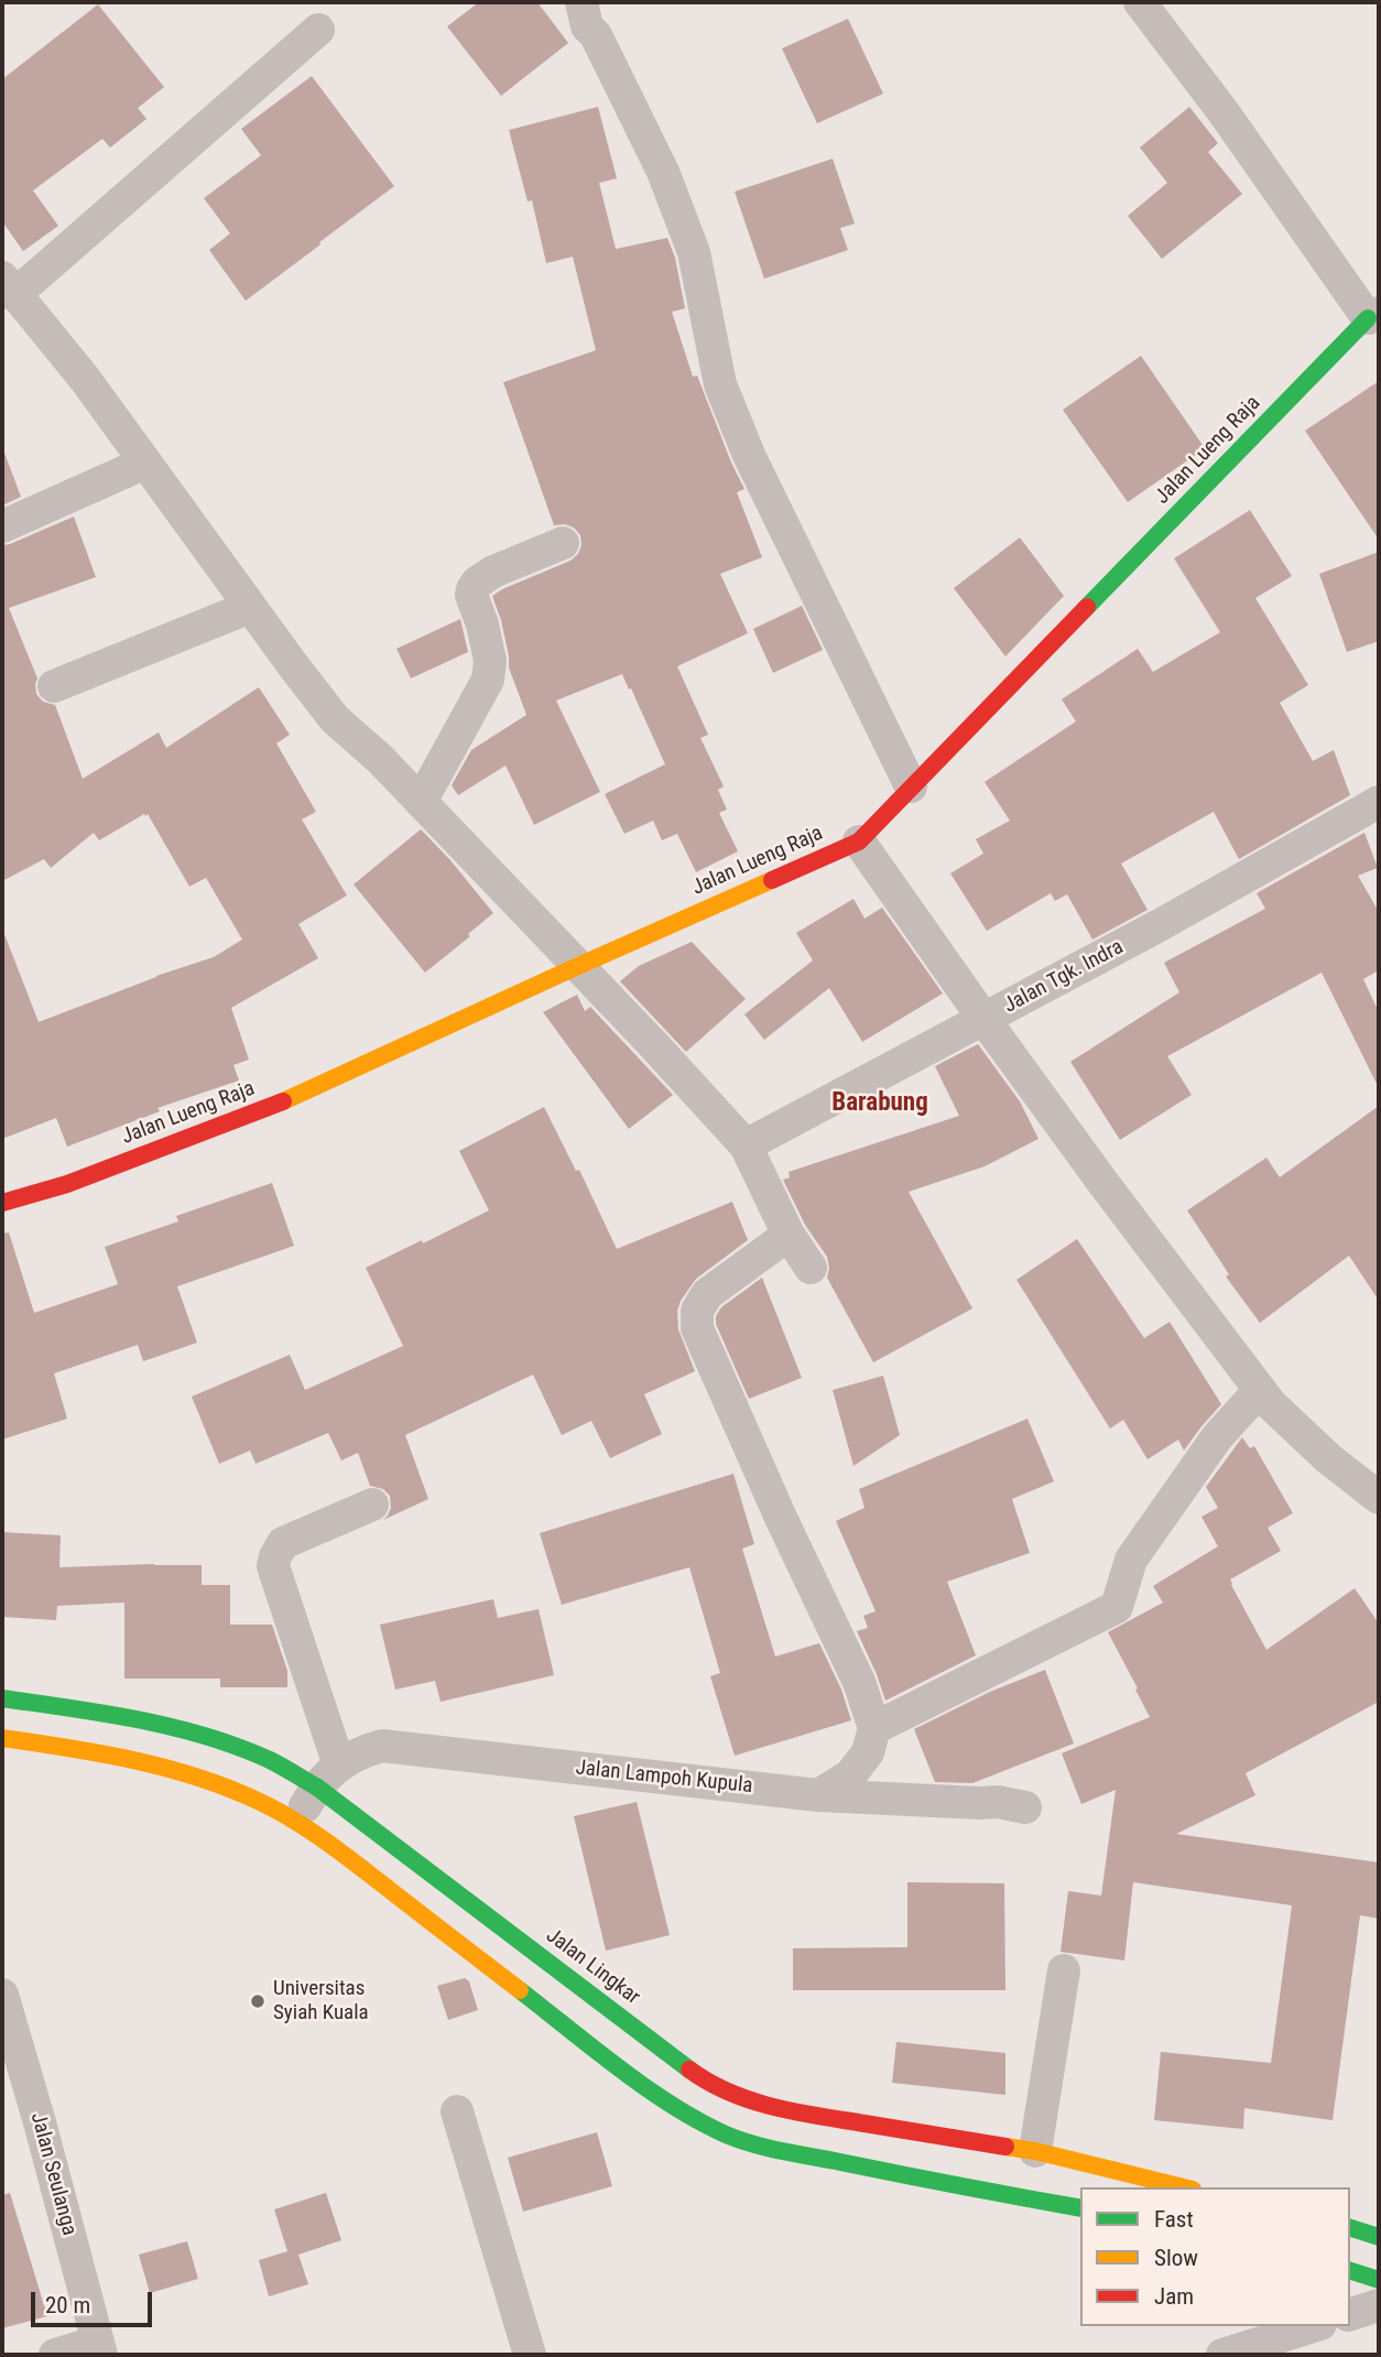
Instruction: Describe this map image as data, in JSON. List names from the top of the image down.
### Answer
{
  "streets": {
    "street": [
      "Jalan Lueng Raja",
      "Jalan Tgk. Indra",
      "Jalan Lampoh Kupula",
      "Jalan Lingkar",
      "Jalan Seulanga"
    ]
  },
  "crossings": [
    ["Jalan Lampoh Kupula", "Jalan Lingkar"]
  ],
  "districts": ["Barabung"],
  "places": ["Universitas Syiah Kuala"],
  "legend": ["Fast", "Slow", "Jam"],
  "scale_bar": "20 m"
}
